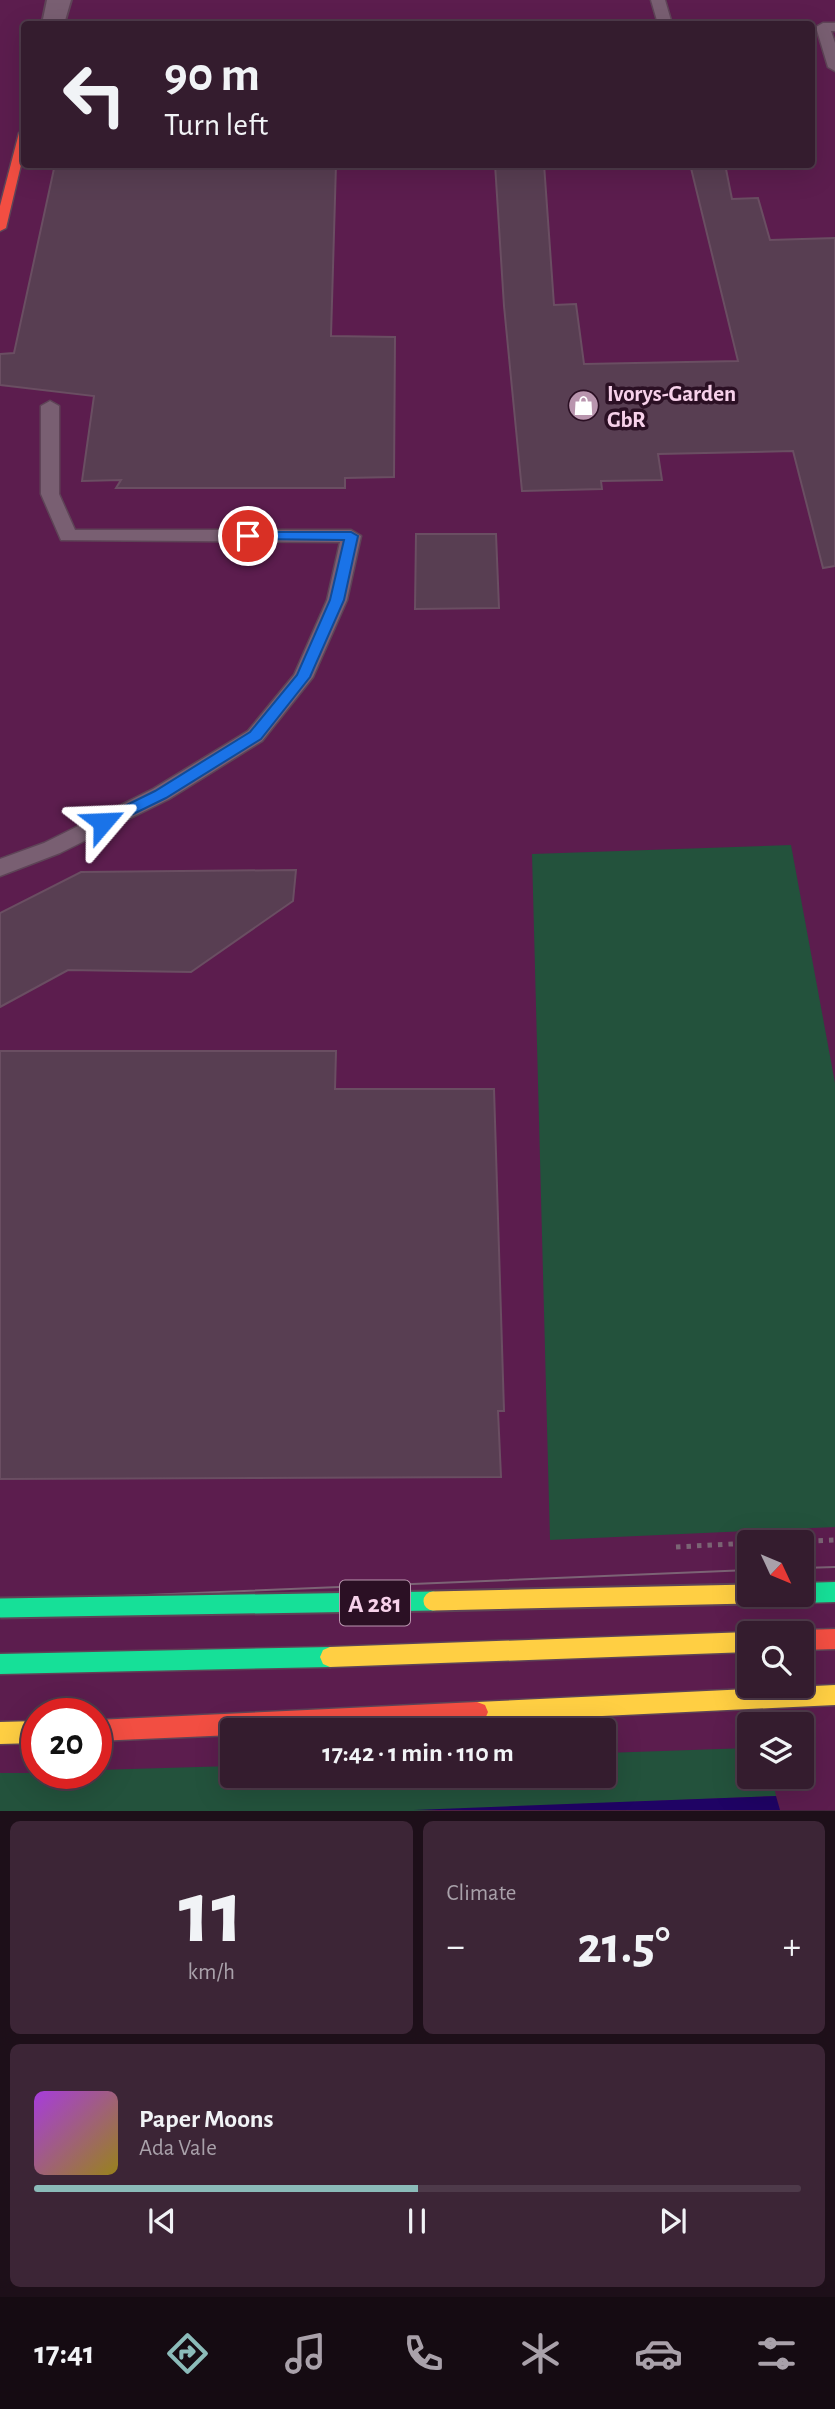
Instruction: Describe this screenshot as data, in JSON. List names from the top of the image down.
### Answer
{
  "streets": {
    "main road": ["A 281"]
  },
  "places": {
    "shop": ["Ivorys-Garden GbR"]
  },
  "north": "bottom right",
  "page": {
    "turn": ["90 m", "Turn left"],
    "limit": "20",
    "trip": "17:42 · 1 min · 110 m",
    "tile": [
      ["11", "km/h"],
      "Climate"
    ],
    "heat": ["−", "21.5°", "+"],
    "song": ["Paper Moons", "Ada Vale"],
    "tabs": "17:41"
  }
}
